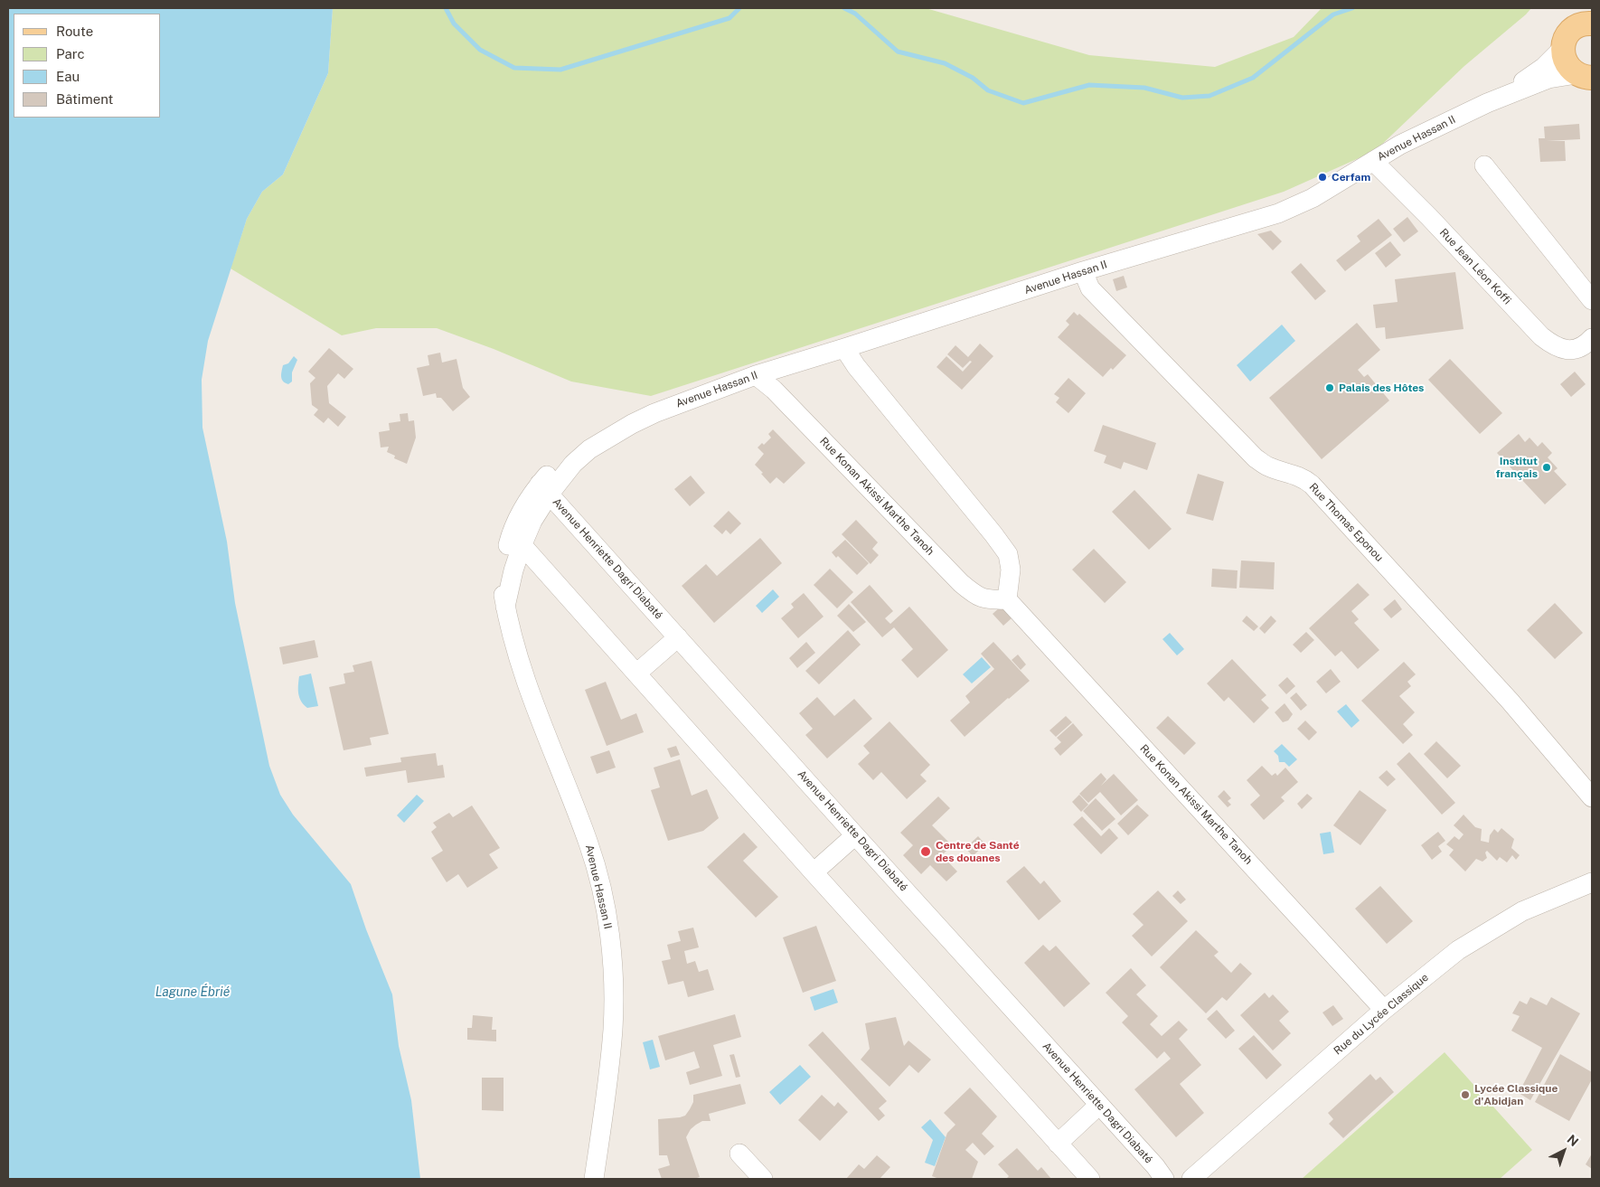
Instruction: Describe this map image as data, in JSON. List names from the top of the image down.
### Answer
{
  "streets": {
    "main road": ["Avenue Hassan II"],
    "street": [
      "Rue Jean Léon Koffi",
      "Rue Konan Akissi Marthe Tanoh",
      "Rue Thomas Eponou",
      "Avenue Henriette Dagri Diabaté",
      "Rue du Lycée Classique"
    ]
  },
  "crossings": [
    ["Avenue Hassan II", "Rue Jean Léon Koffi"],
    ["Avenue Hassan II", "Rue Konan Akissi Marthe Tanoh"],
    ["Avenue Hassan II", "Rue Thomas Eponou"],
    ["Avenue Hassan II", "Avenue Henriette Dagri Diabaté"],
    ["Rue Konan Akissi Marthe Tanoh", "Rue du Lycée Classique"]
  ],
  "water": ["Lagune Ébrié"],
  "places": [
    "Cerfam",
    "Palais des Hôtes",
    "Institut français",
    "Centre de Santé des douanes",
    "Lycée Classique d'Abidjan"
  ],
  "legend": [
    "Route",
    "Parc",
    "Eau",
    "Bâtiment"
  ],
  "north": "top right"
}
